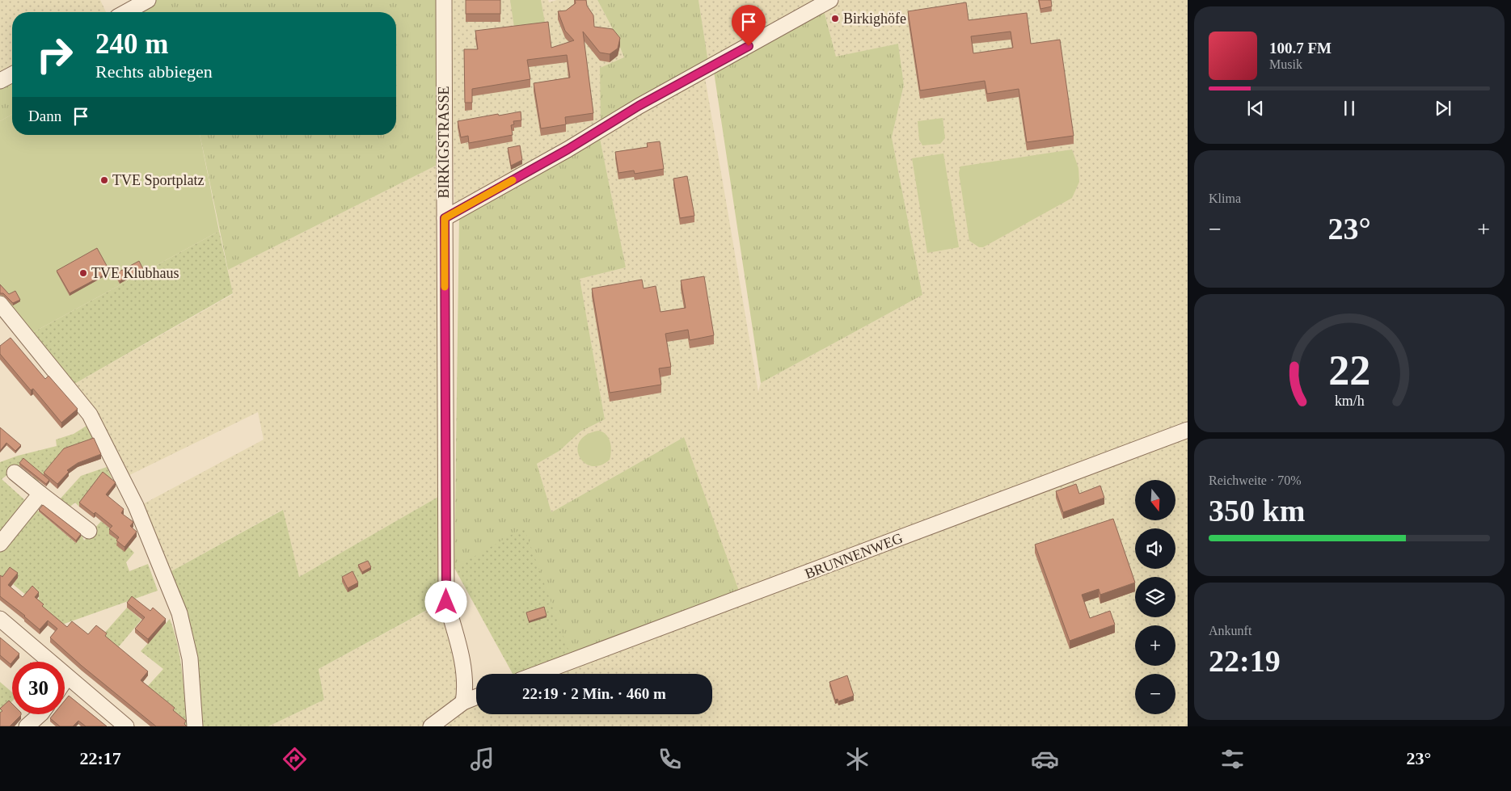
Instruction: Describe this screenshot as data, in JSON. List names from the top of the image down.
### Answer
{
  "streets": {
    "street": ["BIRKIGSTRASSE", "BRUNNENWEG"]
  },
  "places": ["Birkighöfe", "TVE Sportplatz", "TVE Klubhaus"],
  "north": "bottom",
  "page": {
    "turn": ["240 m", "Rechts abbiegen"],
    "song": ["100.7 FM", "Musik"],
    "then": "Dann",
    "tile": [
      "Klima",
      ["Reichweite · 70%", "350 km"],
      ["Ankunft", "22:19"]
    ],
    "heat": ["−", "23°", "+"],
    "map_buttons": ["+", "−"],
    "limit": "30",
    "trip": "22:19 · 2 Min. · 460 m",
    "tabs": ["22:17", "23°"],
    "gauge": ["22", "km/h"]
  }
}
